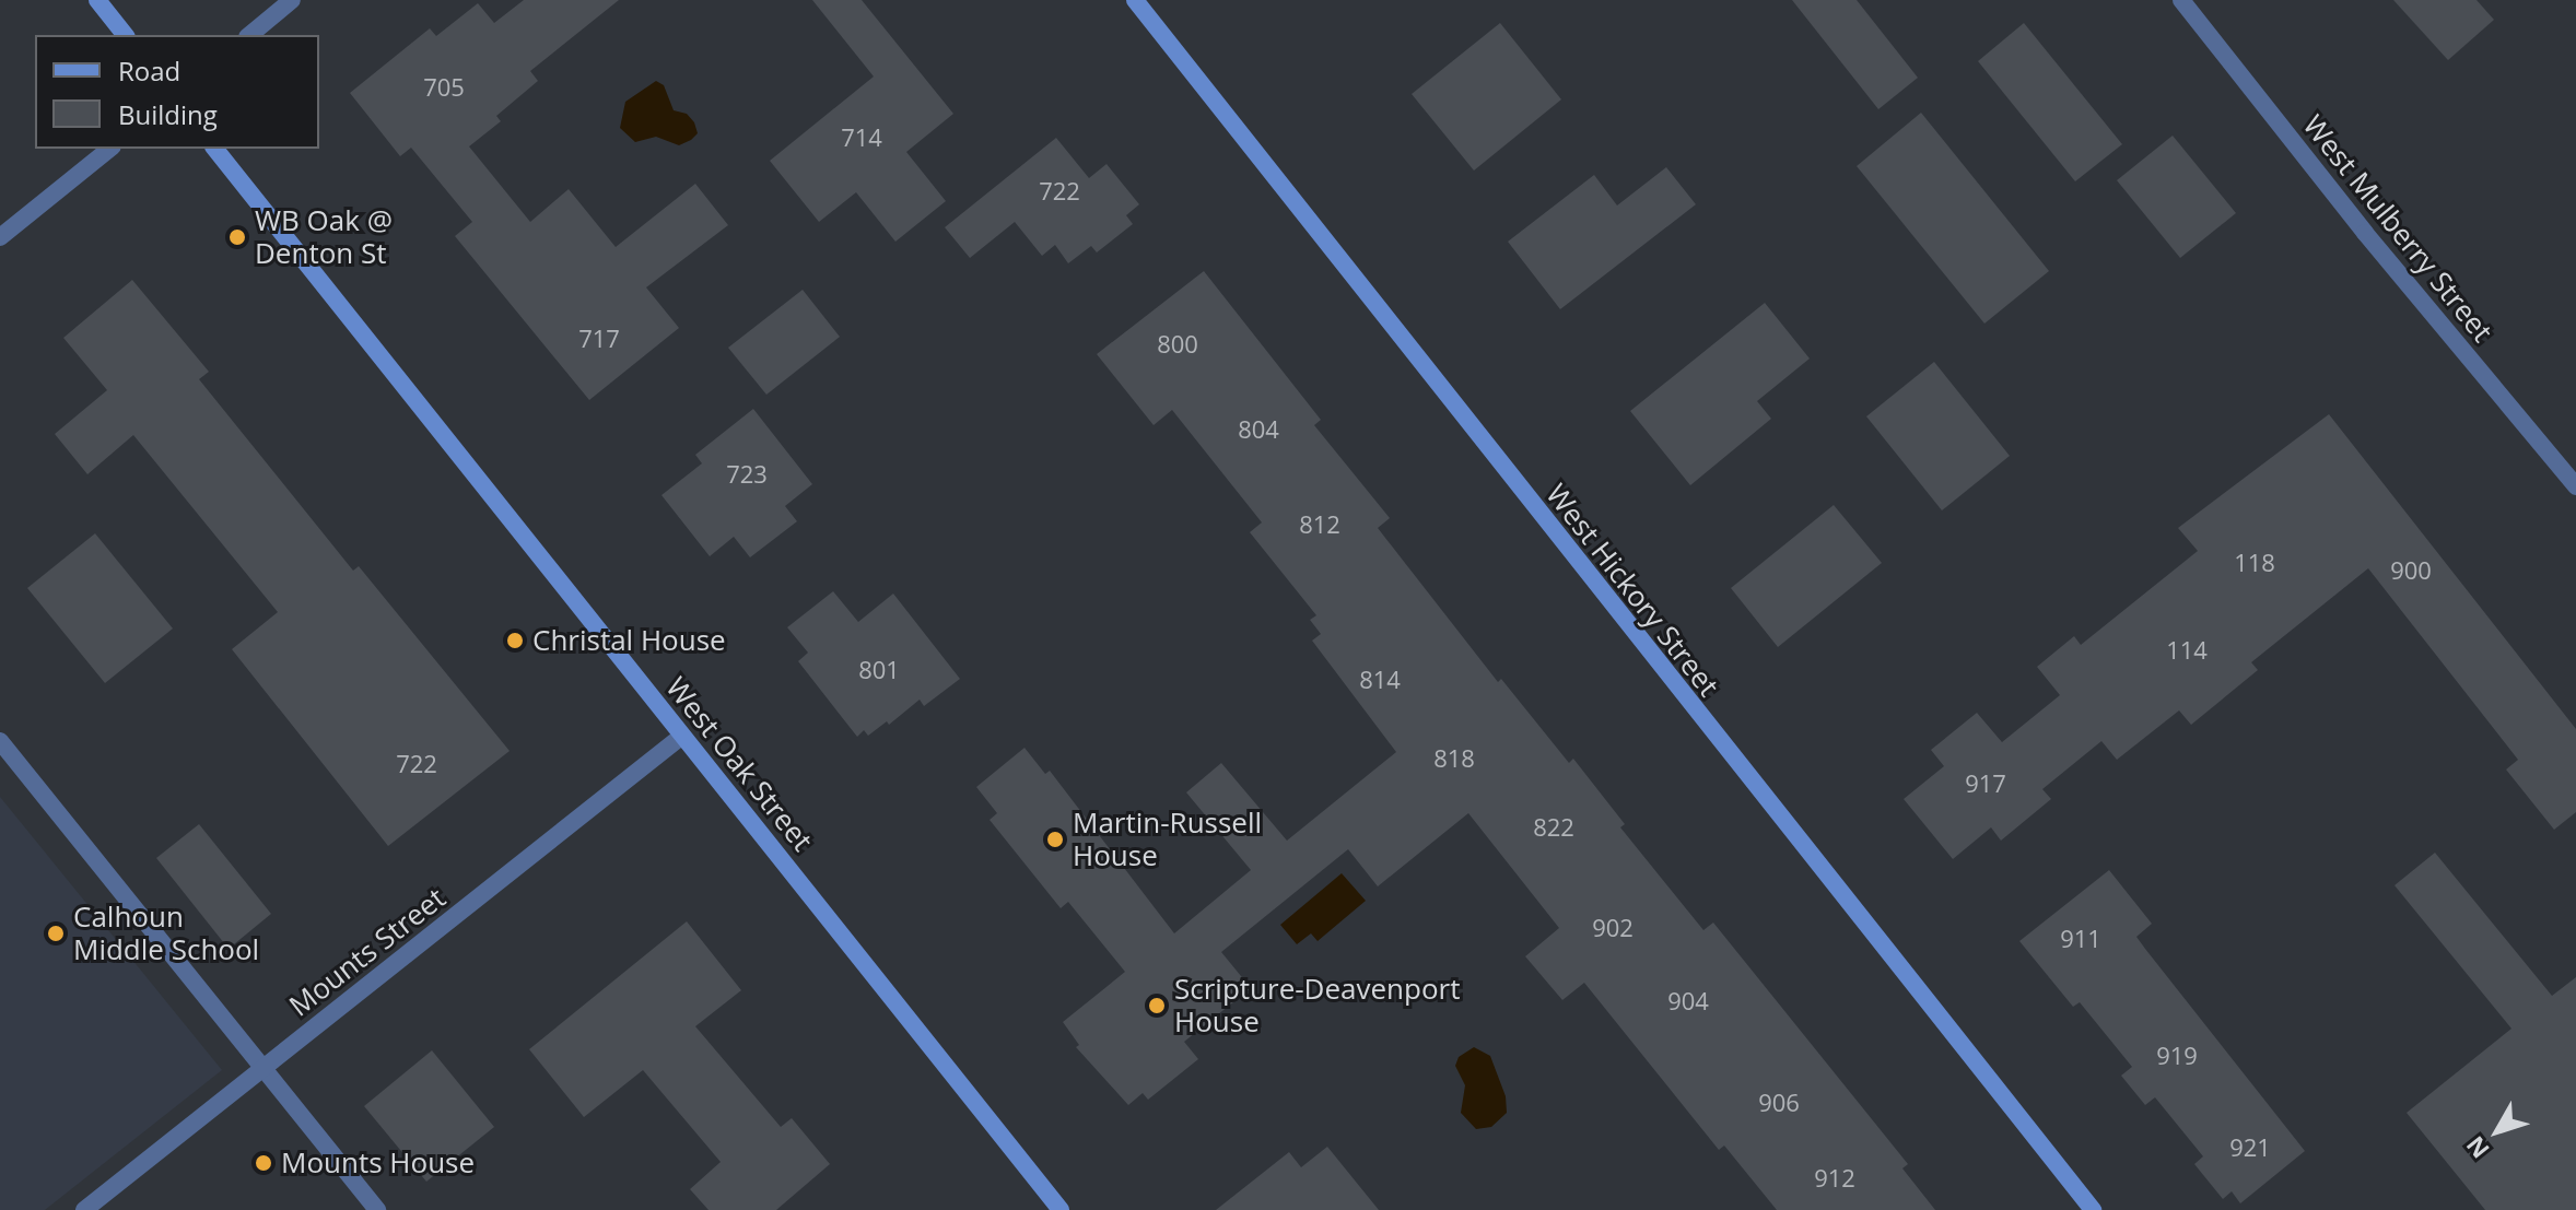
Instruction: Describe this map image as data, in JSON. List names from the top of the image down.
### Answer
{
  "streets": {
    "main road": ["West Hickory Street", "West Oak Street"],
    "street": ["West Mulberry Street", "Mounts Street"]
  },
  "crossings": [
    ["West Oak Street", "Mounts Street"]
  ],
  "places": [
    "WB Oak @ Denton St",
    "Christal House",
    "Martin-Russell House",
    "Calhoun Middle School",
    "Scripture-Deavenport House",
    "Mounts House"
  ],
  "house_numbers": [
    "705",
    "714",
    "722",
    "717",
    "800",
    "804",
    "723",
    "812",
    "118",
    "900",
    "114",
    "801",
    "814",
    "818",
    "722",
    "917",
    "822",
    "902",
    "911",
    "904",
    "919",
    "906",
    "921",
    "912"
  ],
  "legend": ["Road", "Building"],
  "north": "bottom left"
}
